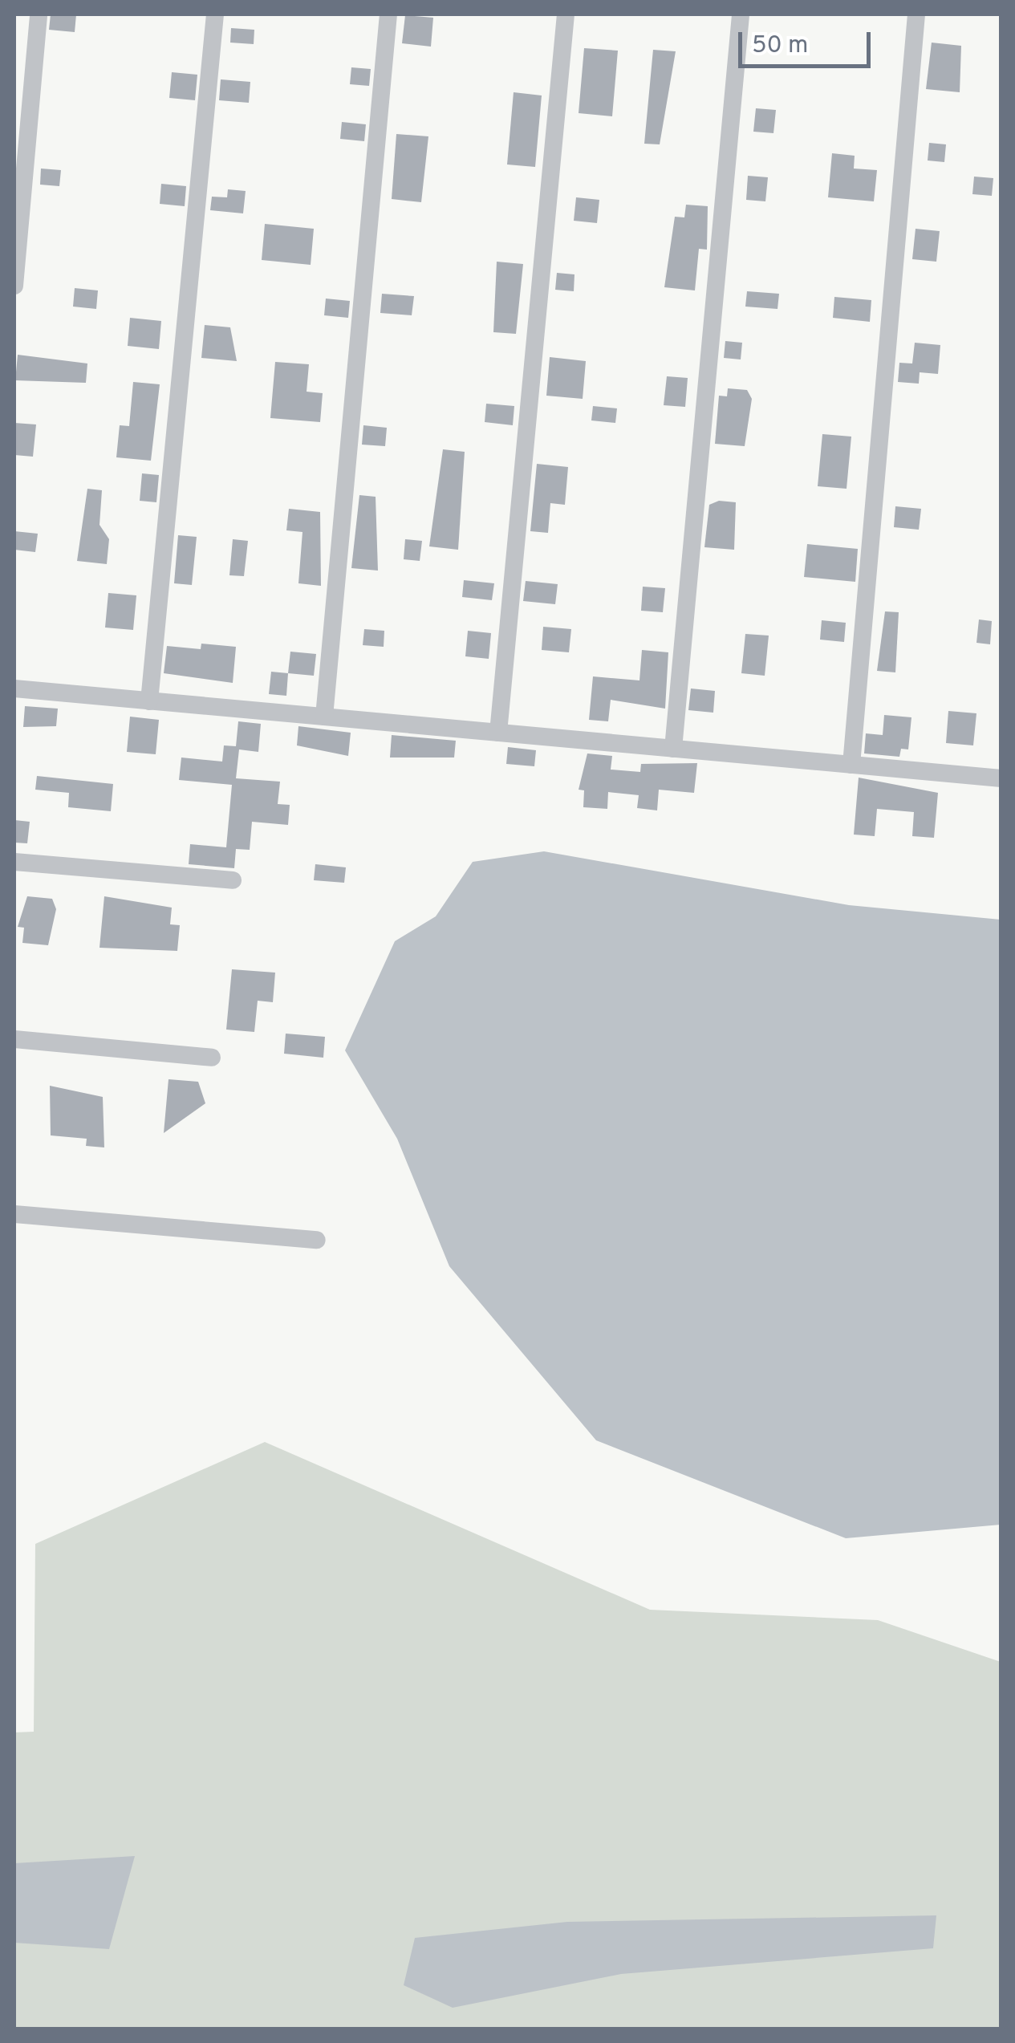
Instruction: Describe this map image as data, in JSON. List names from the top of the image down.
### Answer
{
  "scale_bar": "50 m"
}
